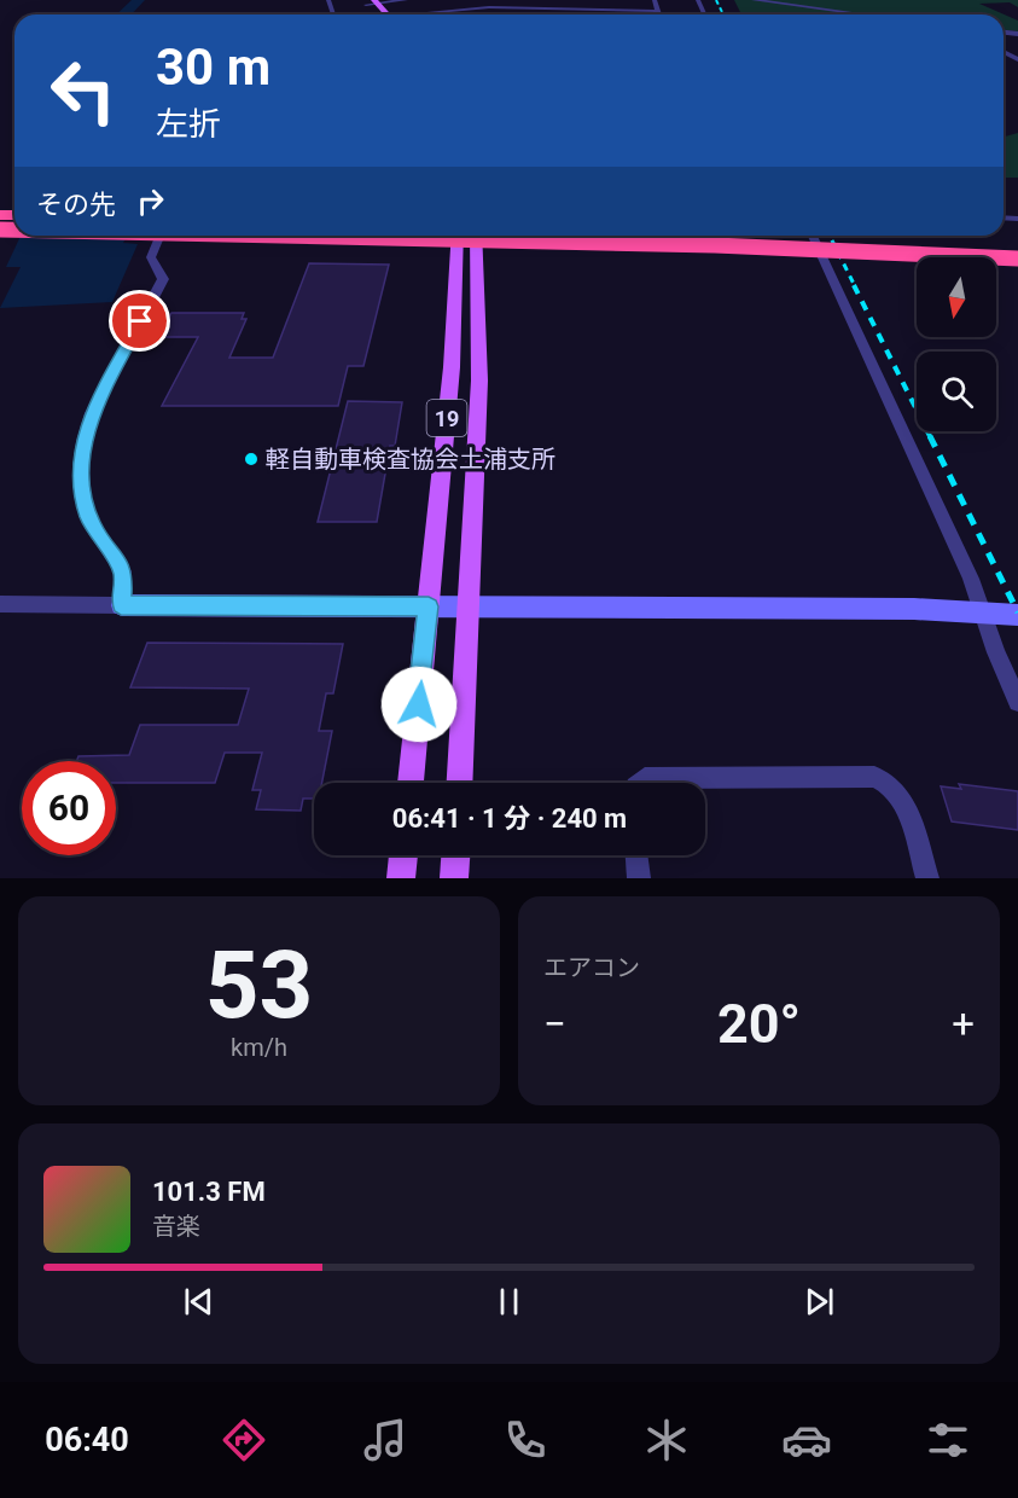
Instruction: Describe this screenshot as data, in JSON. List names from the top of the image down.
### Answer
{
  "streets": {
    "main road": ["19"]
  },
  "places": ["軽自動車検査協会土浦支所"],
  "north": "bottom",
  "page": {
    "turn": ["30 m", "左折"],
    "then": "その先",
    "limit": "60",
    "trip": "06:41 · 1 分 · 240 m",
    "tile": [
      ["53", "km/h"],
      "エアコン"
    ],
    "heat": ["−", "20°", "+"],
    "song": ["101.3 FM", "音楽"],
    "tabs": "06:40"
  }
}
